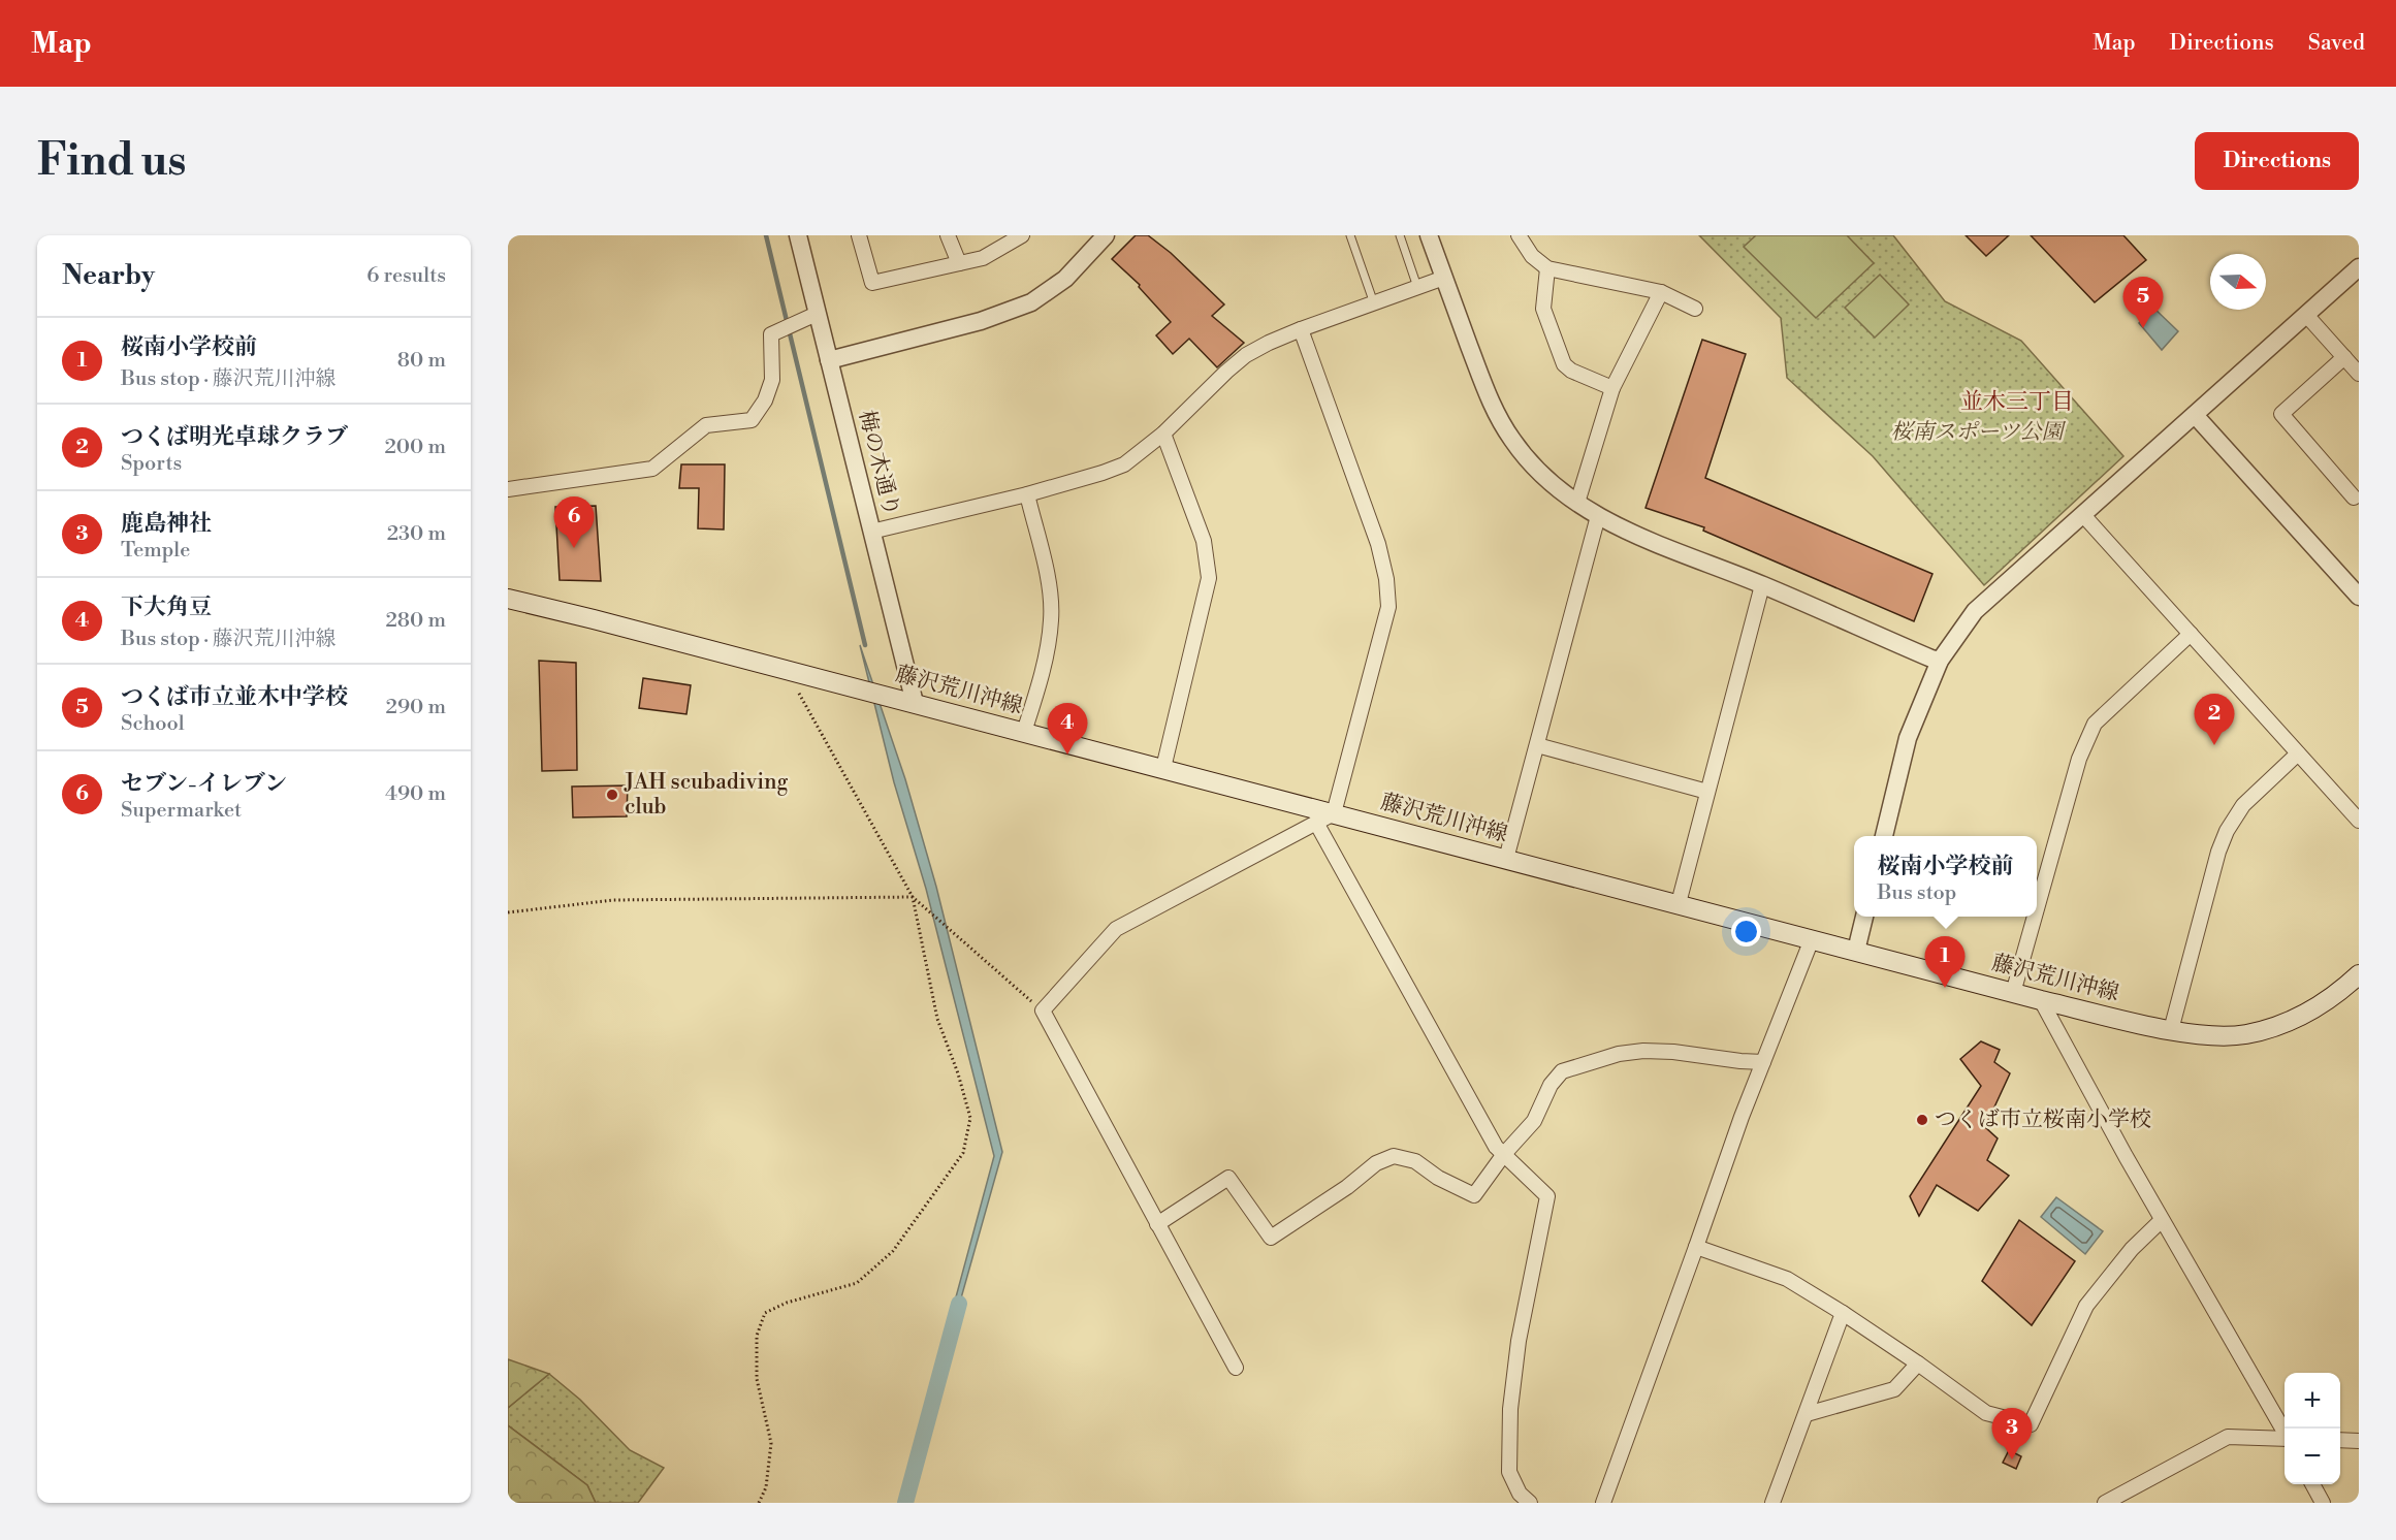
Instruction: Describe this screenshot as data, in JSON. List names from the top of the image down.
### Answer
{
  "streets": {
    "main road": ["藤沢荒川沖線"],
    "street": ["梅の木通り"]
  },
  "crossings": [
    ["梅の木通り", "藤沢荒川沖線"]
  ],
  "districts": ["並木三丁目"],
  "parks": ["桜南スポーツ公園"],
  "places": ["JAH scubadiving club", "つくば市立桜南小学校"],
  "north": "right",
  "page": {
    "header": "Map",
    "nav": ["Map", "Directions", "Saved"],
    "buttons": "Directions",
    "title": "Find us",
    "heading": ["Nearby", "6 results"],
    "pins": [
      "5",
      "6",
      "2",
      "4",
      "1",
      "3"
    ],
    "list": [
      {
        "mark": "1",
        "name": "桜南小学校前",
        "note": "Bus stop · 藤沢荒川沖線",
        "value": "80 m"
      },
      {
        "mark": "2",
        "name": "つくば明光卓球クラブ",
        "note": "Sports",
        "value": "200 m"
      },
      {
        "mark": "3",
        "name": "鹿島神社",
        "note": "Temple",
        "value": "230 m"
      },
      {
        "mark": "4",
        "name": "下大角豆",
        "note": "Bus stop · 藤沢荒川沖線",
        "value": "280 m"
      },
      {
        "mark": "5",
        "name": "つくば市立並木中学校",
        "note": "School",
        "value": "290 m"
      },
      {
        "mark": "6",
        "name": "セブン-イレブン",
        "note": "Supermarket",
        "value": "490 m"
      }
    ],
    "popup": ["桜南小学校前", "Bus stop"],
    "map_buttons": ["+", "−"]
  }
}
